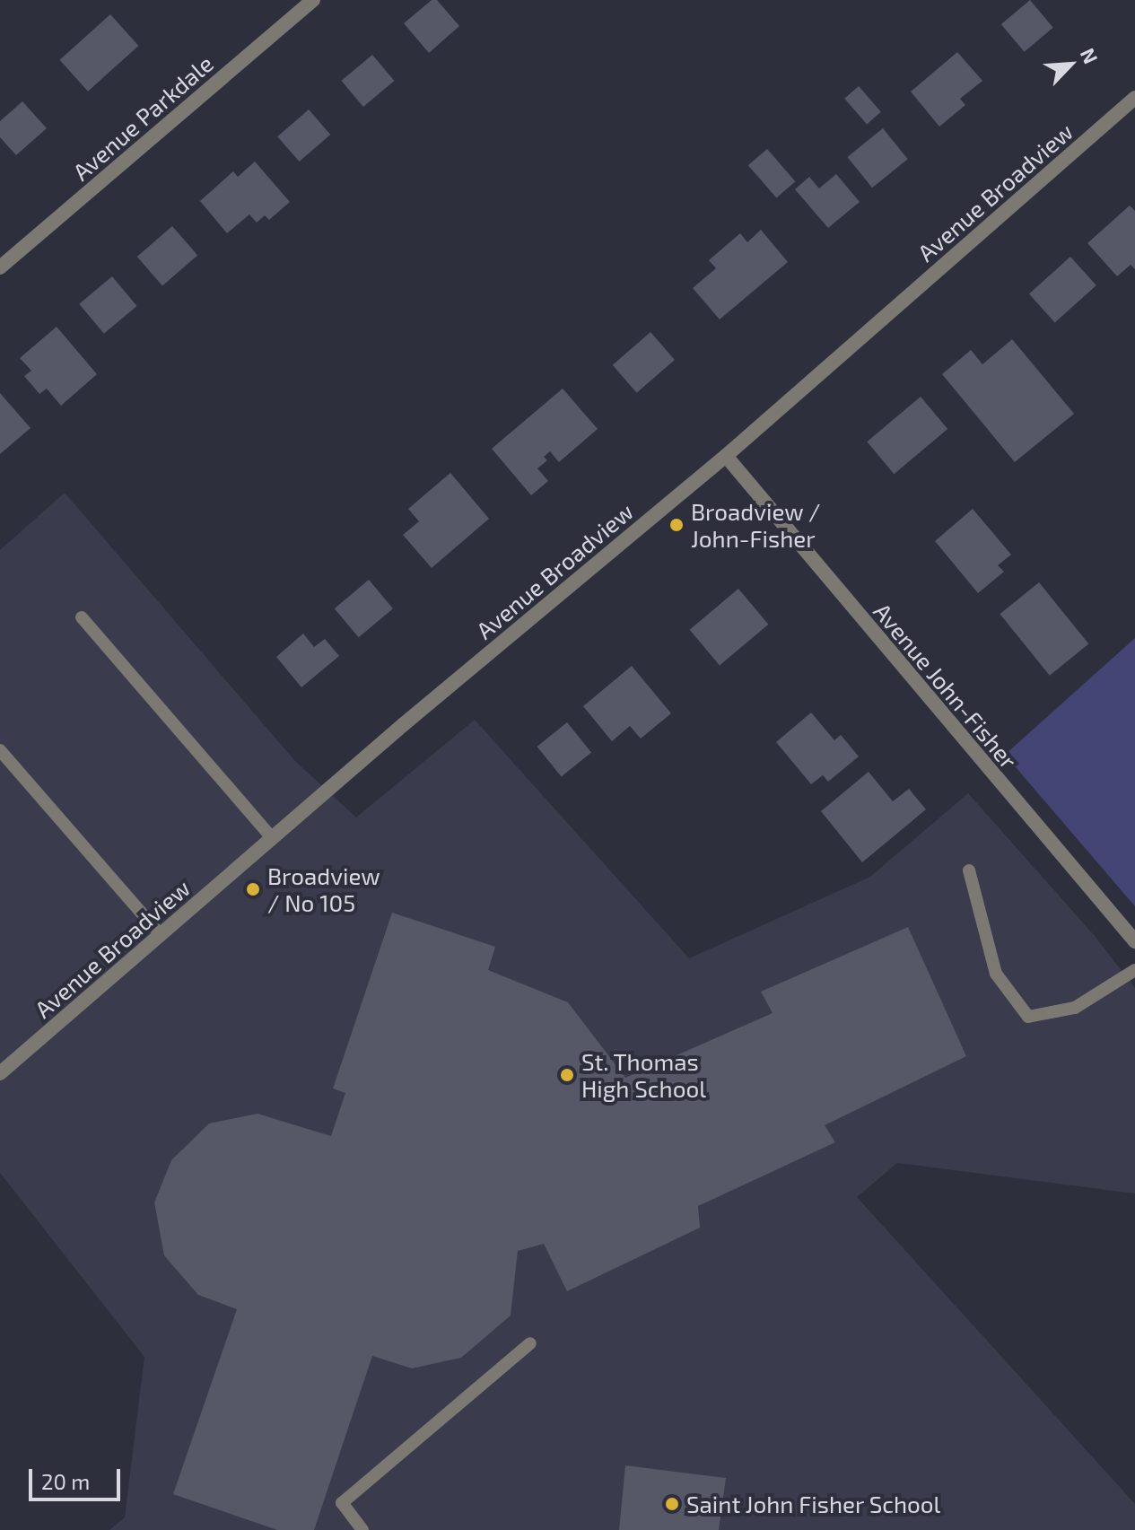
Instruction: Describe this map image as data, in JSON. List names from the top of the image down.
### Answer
{
  "streets": {
    "street": ["Avenue Parkdale", "Avenue Broadview", "Avenue John-Fisher"]
  },
  "crossings": [
    ["Avenue Broadview", "Avenue John-Fisher"]
  ],
  "places": [
    "Broadview / John-Fisher",
    "Broadview / No 105",
    "St. Thomas High School",
    "Saint John Fisher School"
  ],
  "scale_bar": "20 m",
  "north": "top right"
}
